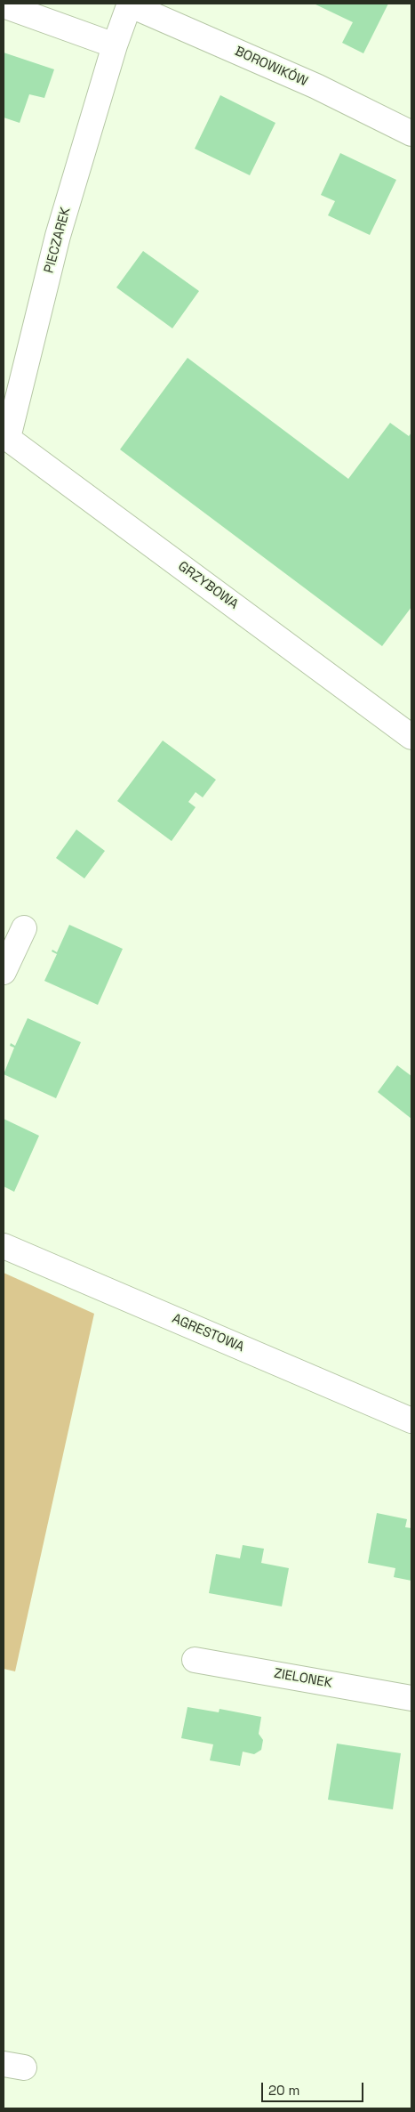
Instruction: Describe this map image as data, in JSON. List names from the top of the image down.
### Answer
{
  "streets": {
    "street": [
      "BOROWIKÓW",
      "PIECZAREK",
      "GRZYBOWA",
      "AGRESTOWA",
      "ZIELONEK"
    ]
  },
  "crossings": [
    ["BOROWIKÓW", "PIECZAREK"],
    ["PIECZAREK", "GRZYBOWA"]
  ],
  "scale_bar": "20 m"
}
